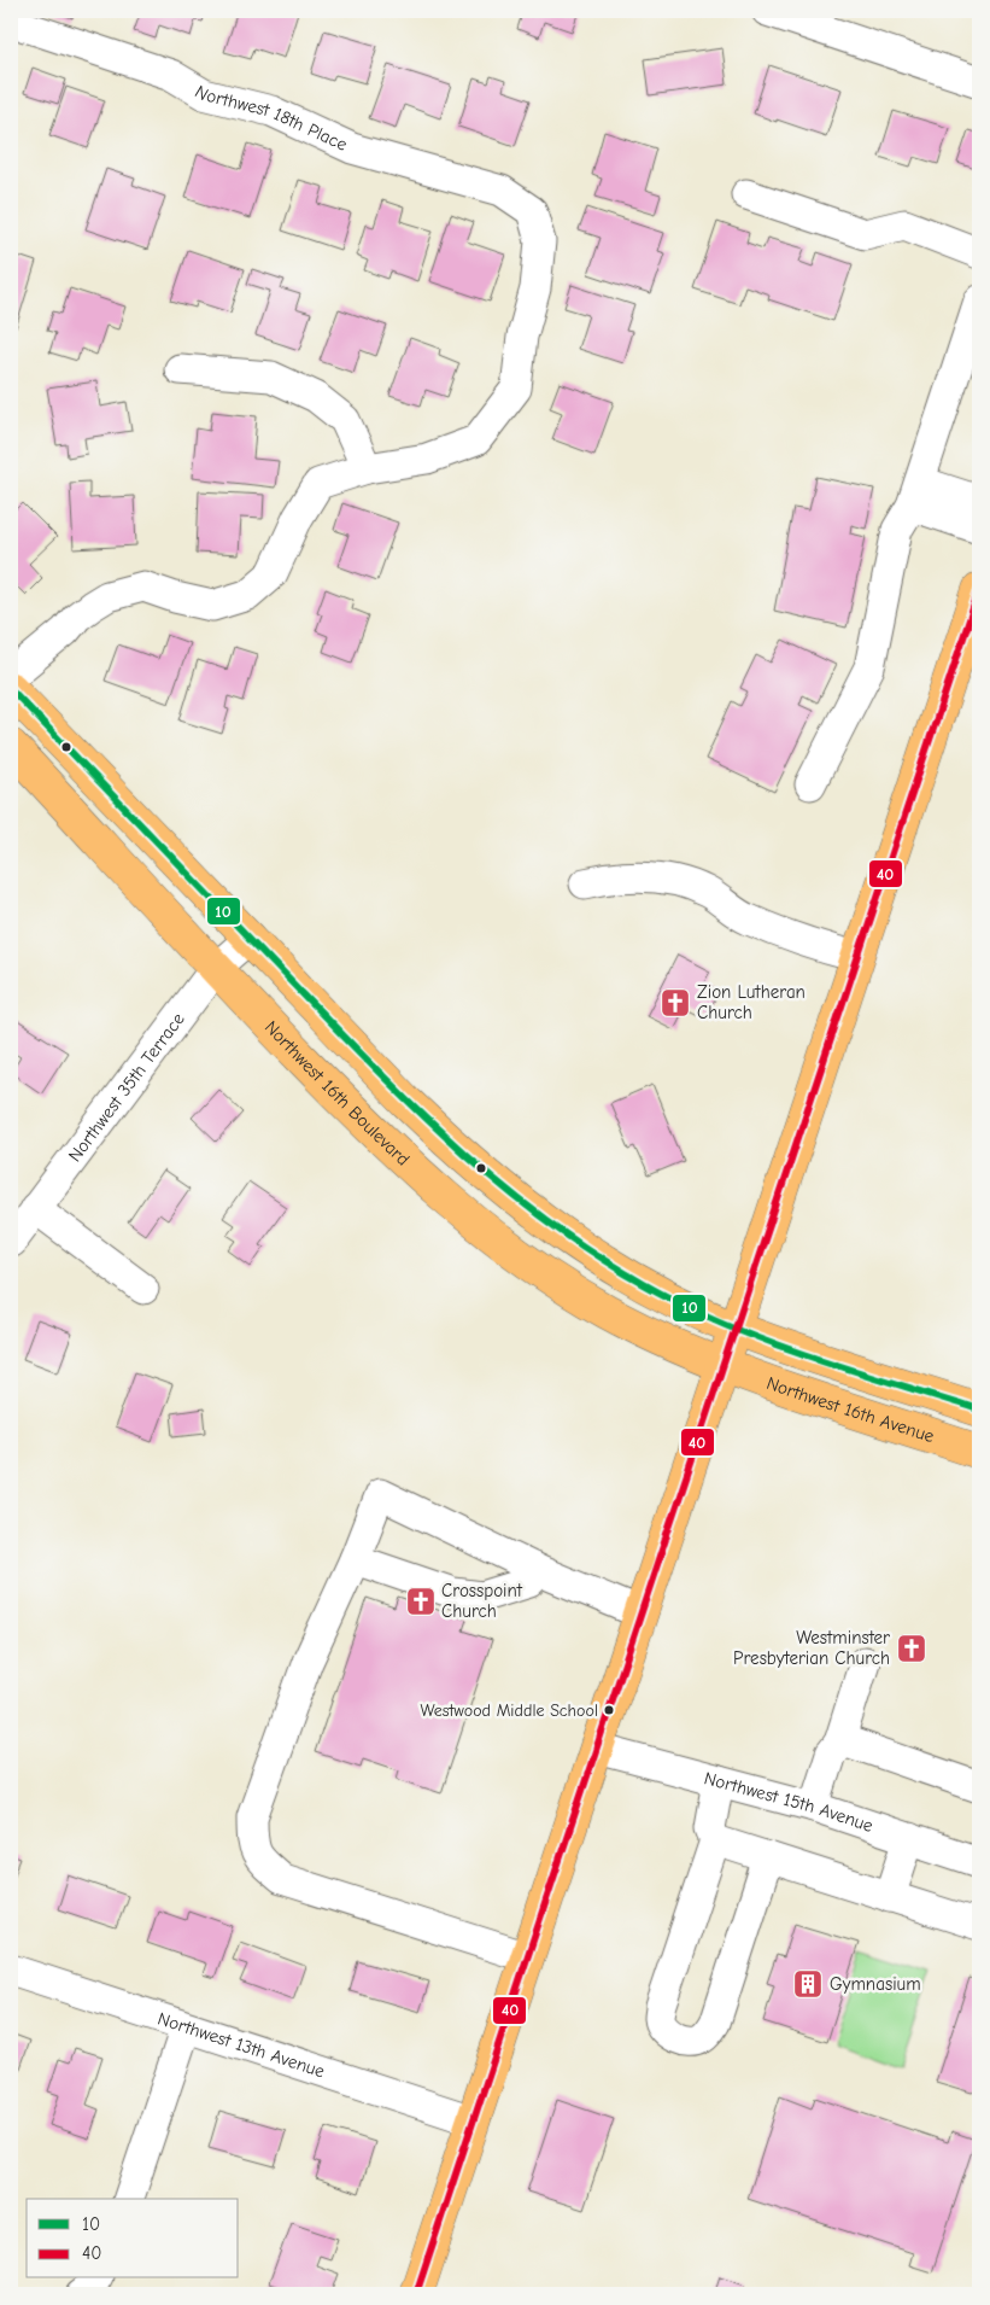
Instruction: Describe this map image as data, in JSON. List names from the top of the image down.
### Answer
{
  "streets": {
    "main road": ["Northwest 16th Boulevard", "Northwest 16th Avenue"],
    "street": [
      "Northwest 18th Place",
      "Northwest 35th Terrace",
      "Northwest 15th Avenue",
      "Northwest 13th Avenue"
    ]
  },
  "crossings": [
    ["Northwest 35th Terrace", "Northwest 16th Boulevard"],
    ["Northwest 16th Boulevard", "Northwest 16th Avenue"]
  ],
  "places": {
    "church": ["Zion Lutheran Church", "Crosspoint Church", "Westminster Presbyterian Church"],
    "other": ["Westwood Middle School"],
    "building": ["Gymnasium"]
  },
  "lines": ["transit line 40", "transit line 10"],
  "legend": ["10", "40"]
}
